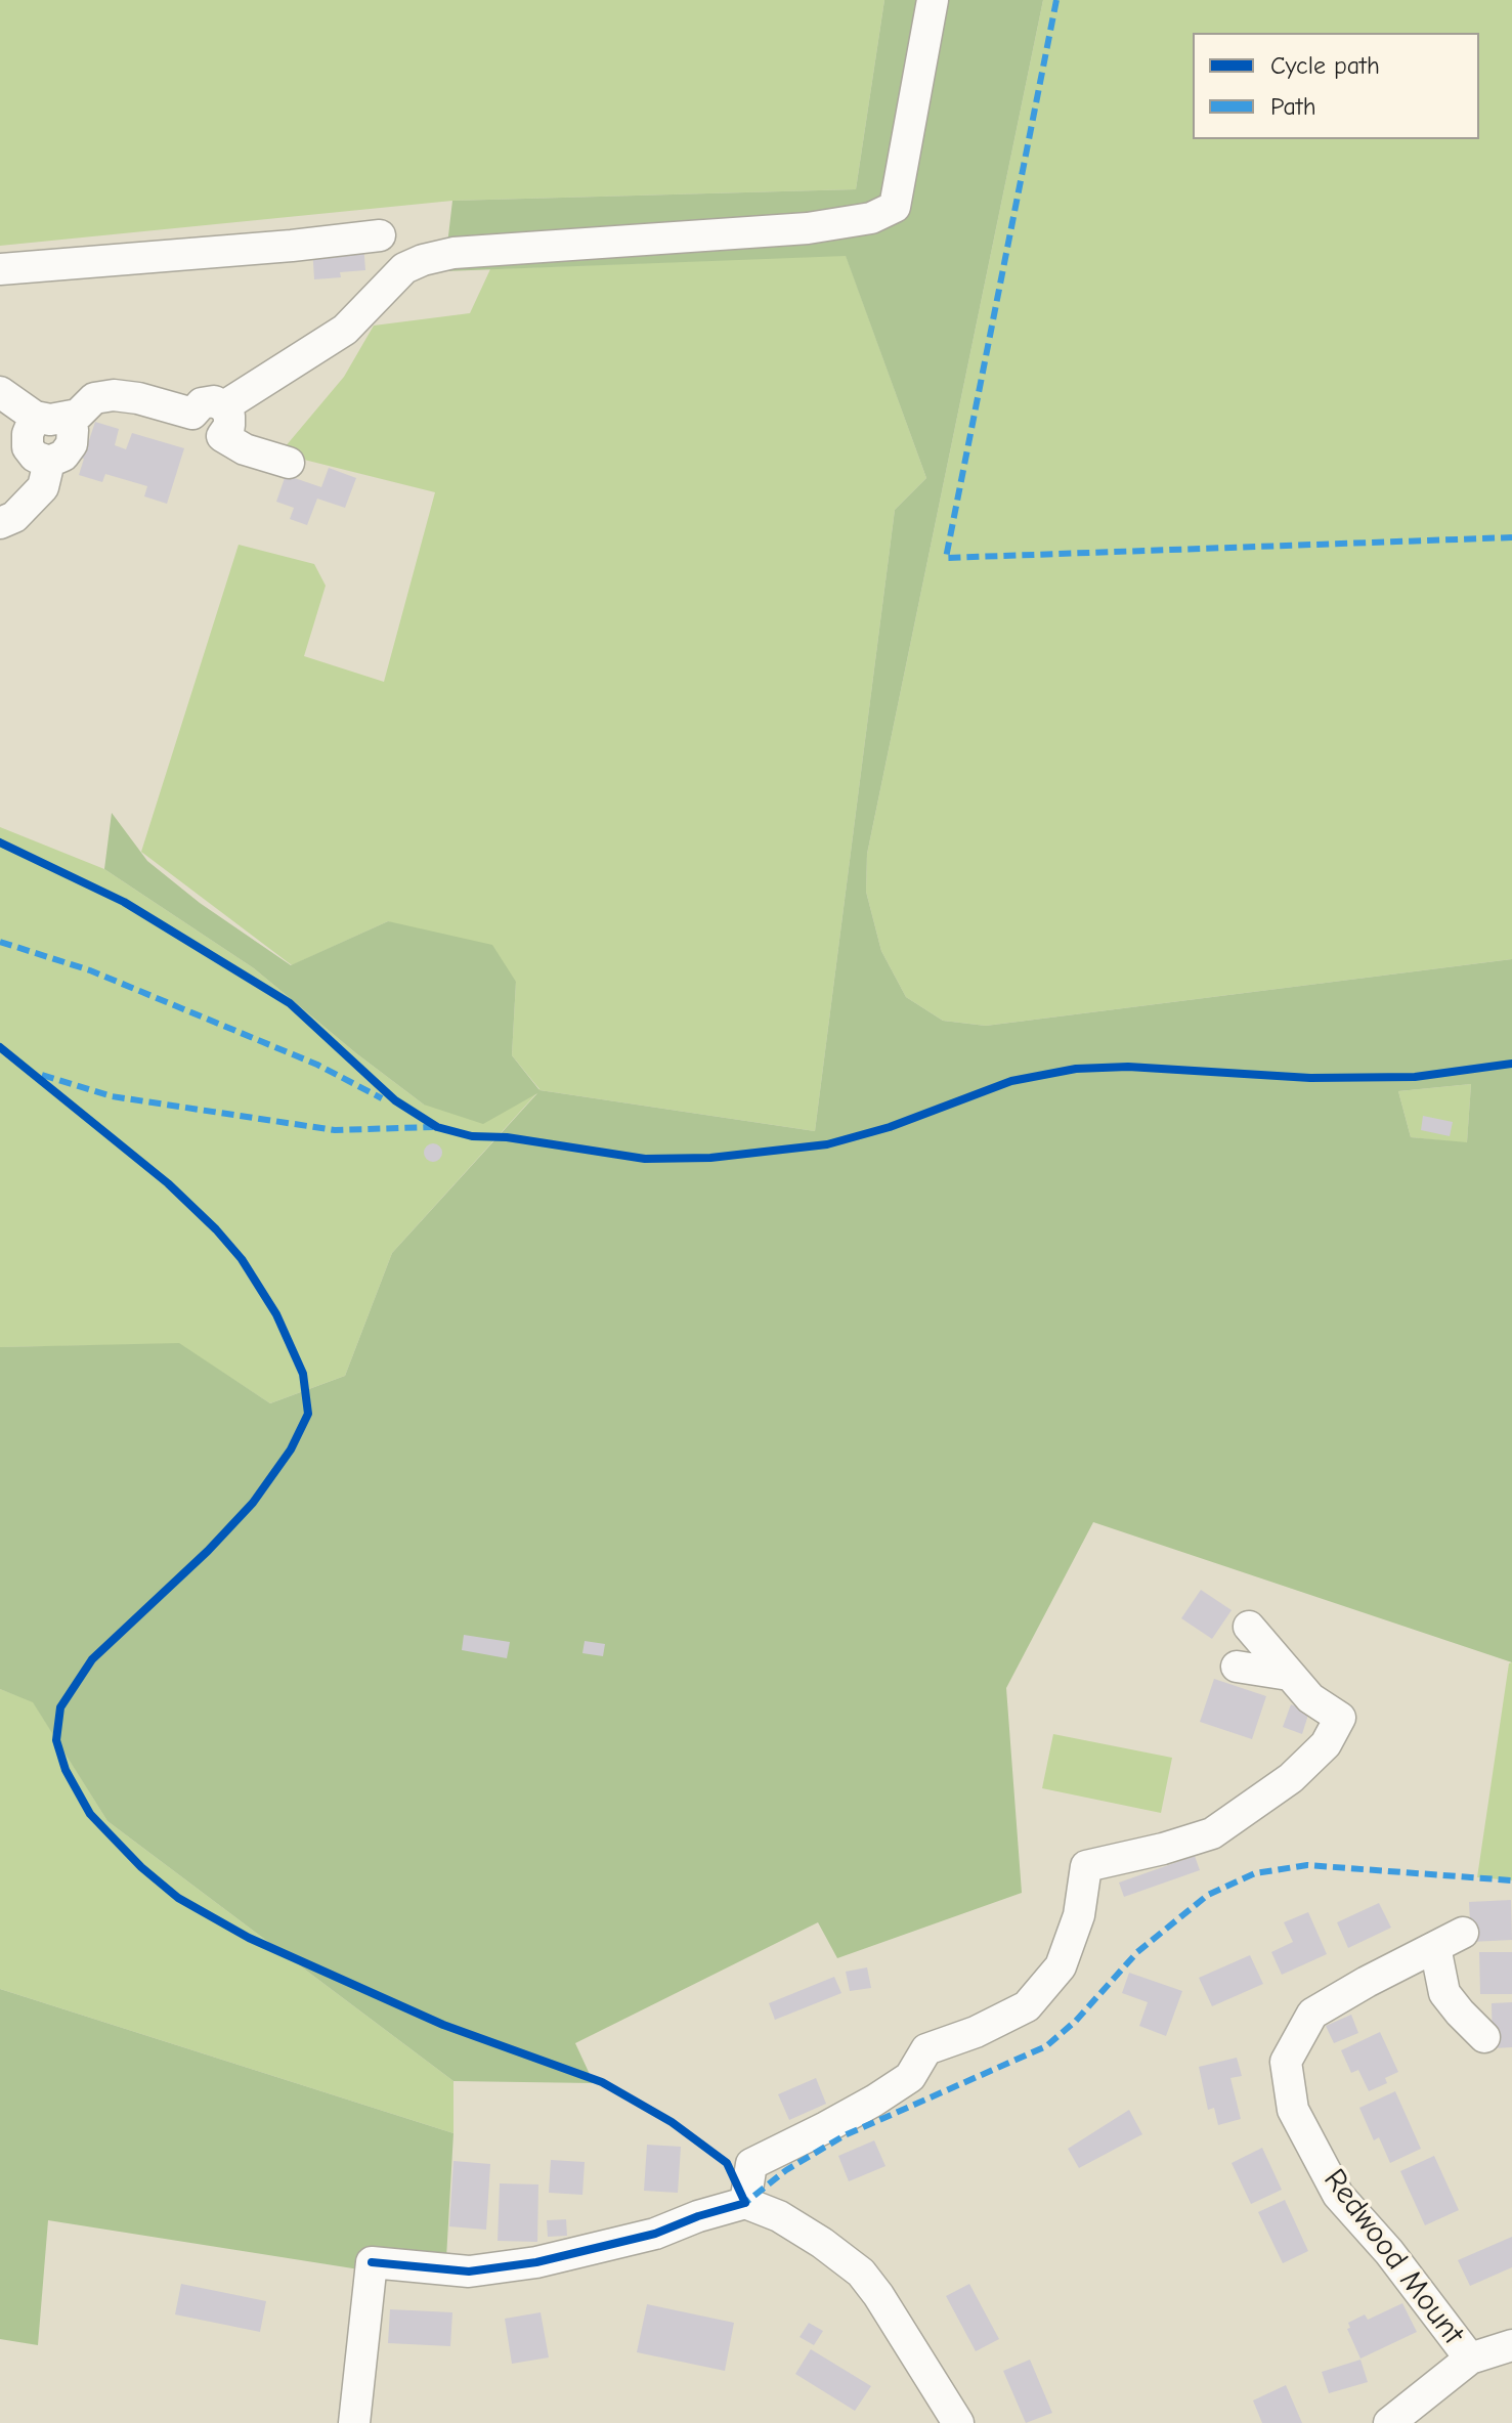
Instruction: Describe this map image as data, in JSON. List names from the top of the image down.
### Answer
{
  "streets": {
    "street": ["Redwood Mount"]
  },
  "legend": ["Cycle path", "Path"]
}
